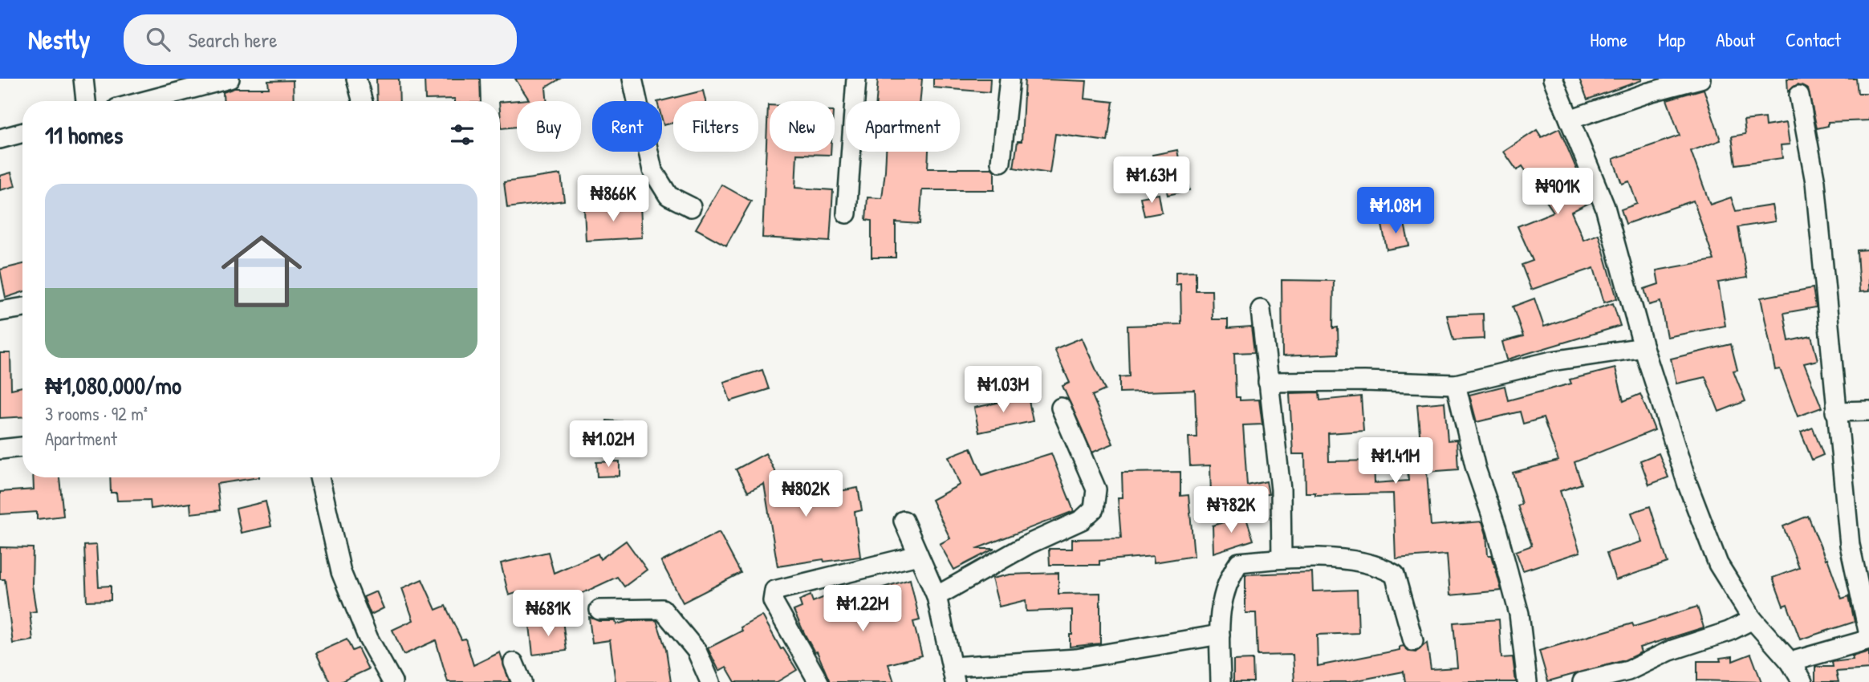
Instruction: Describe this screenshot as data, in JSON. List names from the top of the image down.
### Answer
{
  "page": {
    "header": "Nestly",
    "search": "Search here",
    "nav": [
      "Home",
      "Map",
      "About",
      "Contact"
    ],
    "chip": [
      "Buy",
      "Rent",
      "Filters",
      "New",
      "Apartment"
    ],
    "heading": "11 homes",
    "price": [
      "₦1.63M",
      "₦901K",
      "₦866K",
      "₦1.08M",
      "₦1.03M",
      "₦1.02M",
      "₦1.41M",
      "₦802K",
      "₦782K",
      "₦1.22M",
      "₦681K"
    ],
    "list": [
      {
        "name": "₦1,080,000/mo",
        "note": "3 rooms · 92 m² · Apartment"
      }
    ]
  }
}
